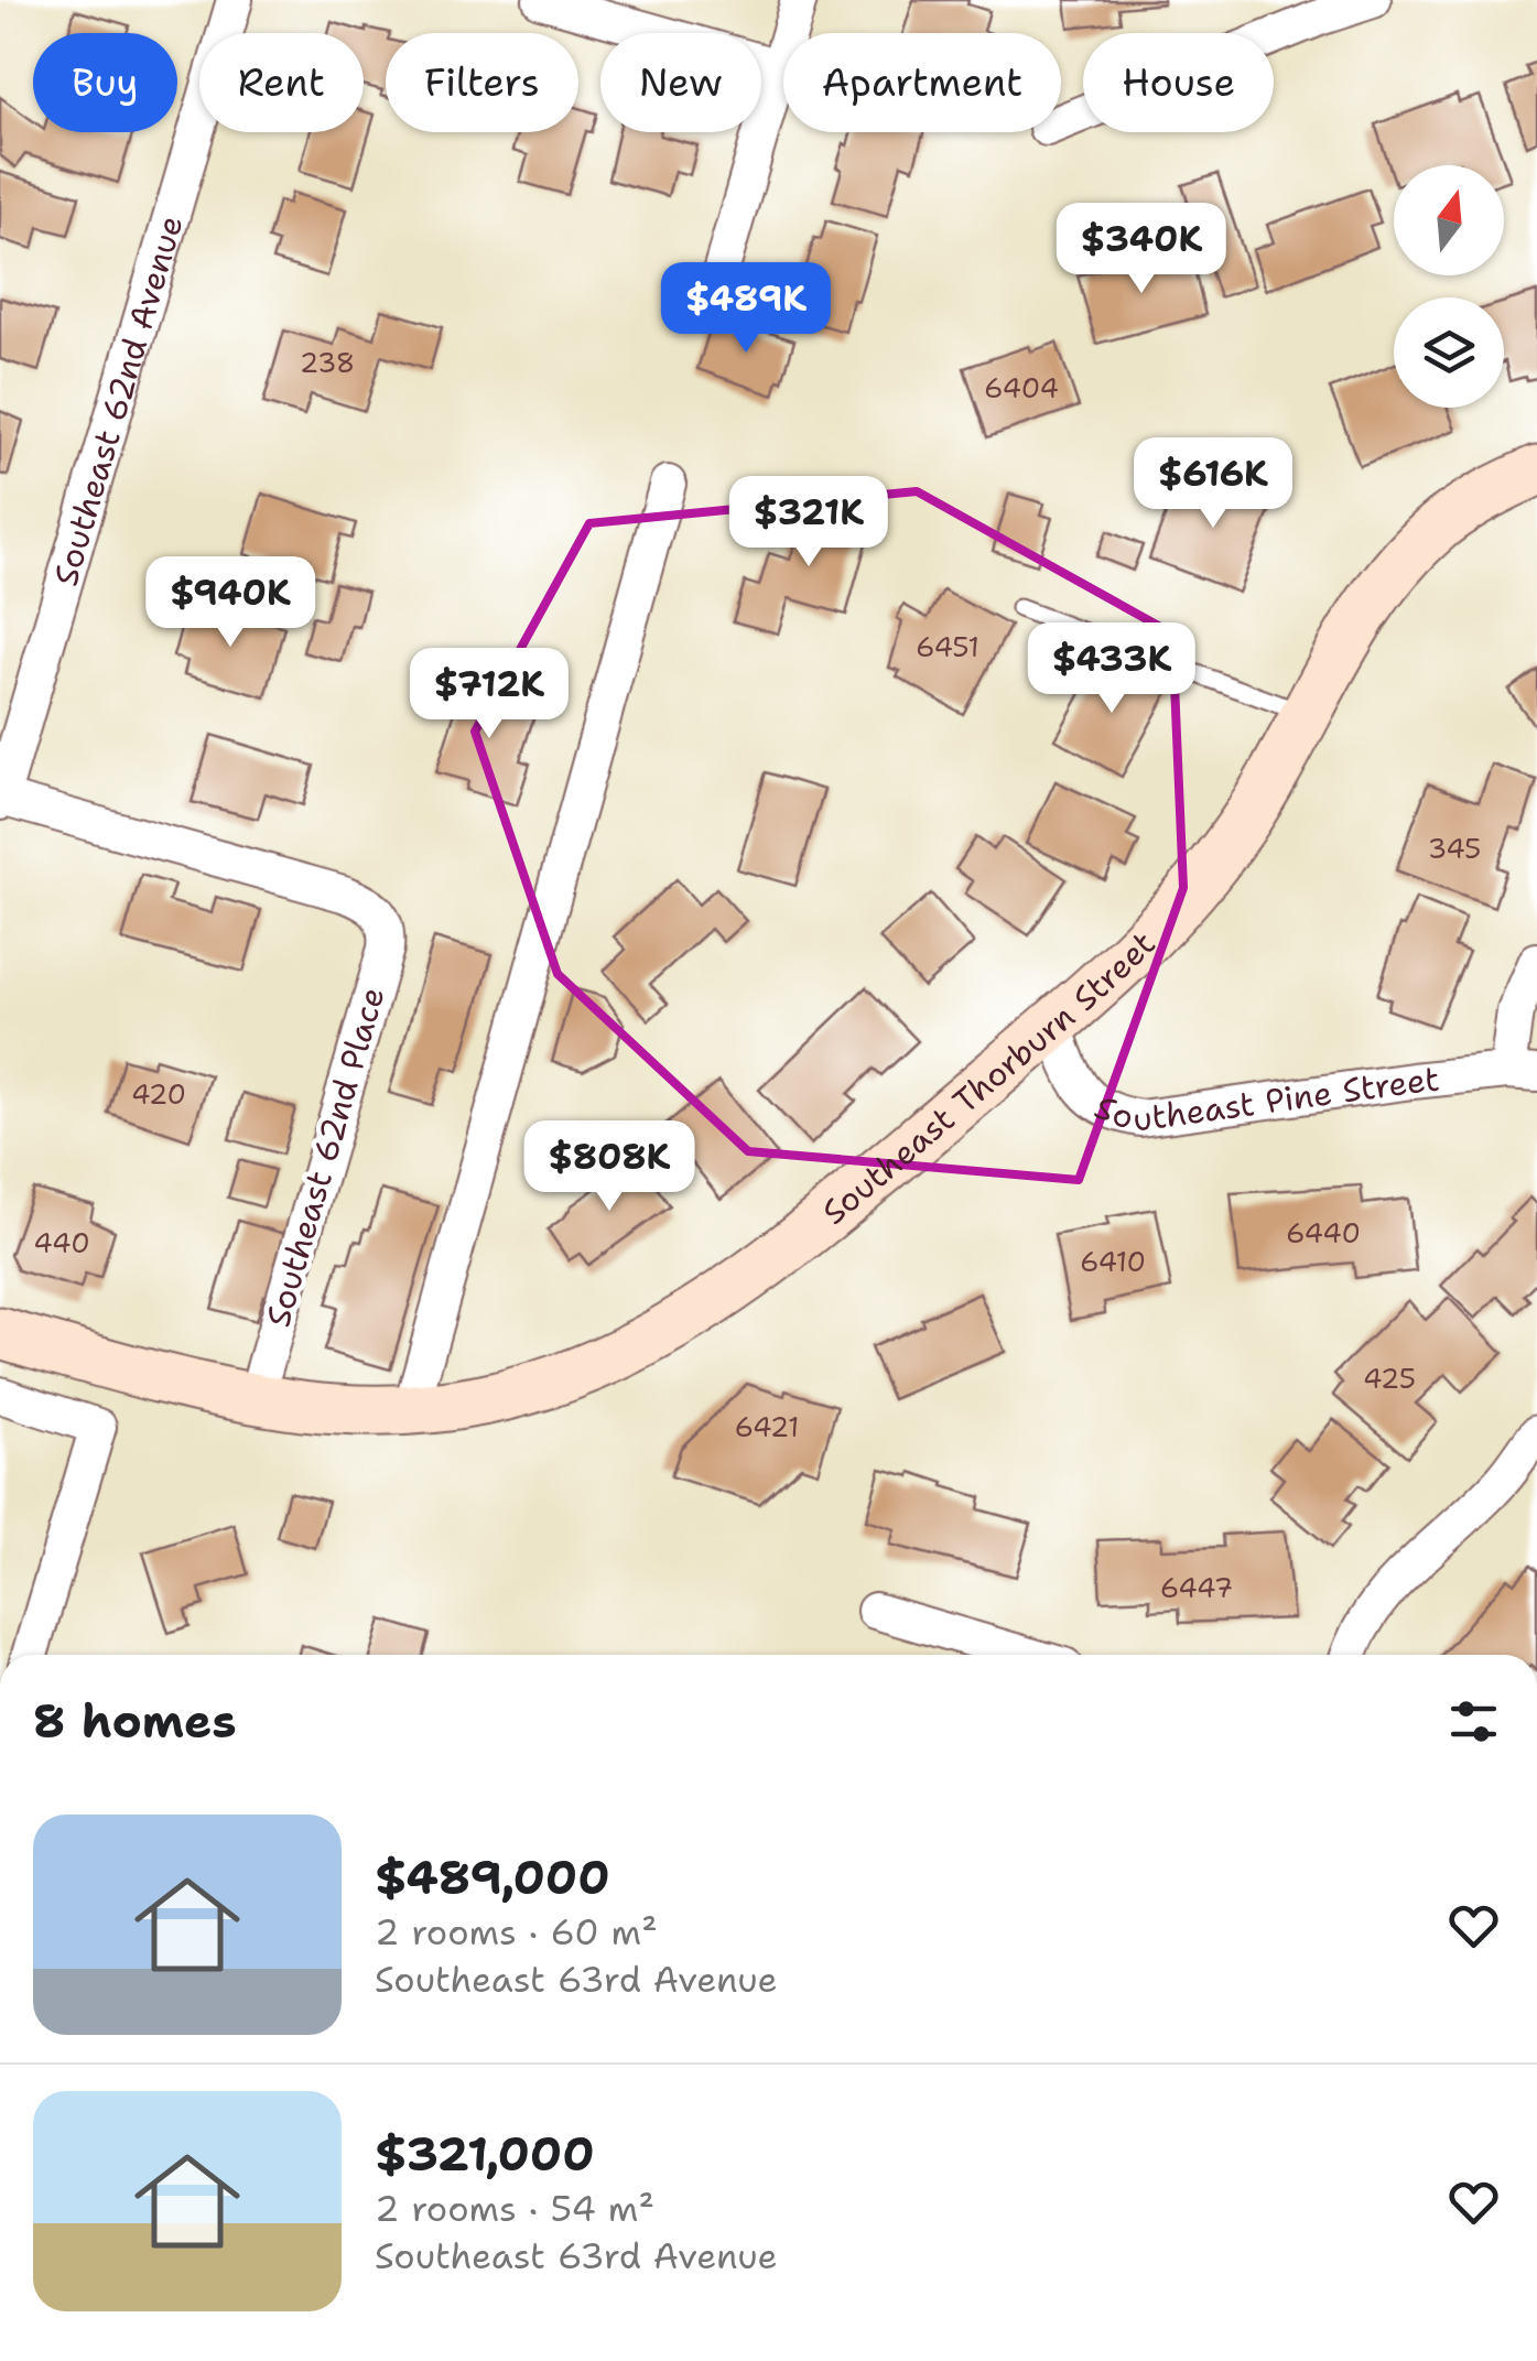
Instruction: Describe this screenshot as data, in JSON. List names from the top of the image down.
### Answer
{
  "streets": {
    "street": [
      "Southeast 62nd Avenue",
      "Southeast Thorburn Street",
      "Southeast Pine Street",
      "Southeast 62nd Place"
    ]
  },
  "crossings": [
    ["Southeast 62nd Avenue", "Southeast 62nd Place"],
    ["Southeast Thorburn Street", "Southeast Pine Street"],
    ["Southeast Thorburn Street", "Southeast 62nd Place"]
  ],
  "house_numbers": [
    "238",
    "6404",
    "6451",
    "345",
    "420",
    "6440",
    "440",
    "6410",
    "425",
    "6421",
    "6447"
  ],
  "north": "top",
  "page": {
    "chip": [
      "Buy",
      "Rent",
      "Filters",
      "New",
      "Apartment",
      "House"
    ],
    "price": [
      "$340K",
      "$489K",
      "$616K",
      "$321K",
      "$940K",
      "$433K",
      "$712K",
      "$808K"
    ],
    "heading": "8 homes",
    "list": [
      {
        "name": "$489,000",
        "note": "2 rooms · 60 m² · Southeast 63rd Avenue"
      },
      {
        "name": "$321,000",
        "note": "2 rooms · 54 m² · Southeast 63rd Avenue"
      }
    ]
  }
}
